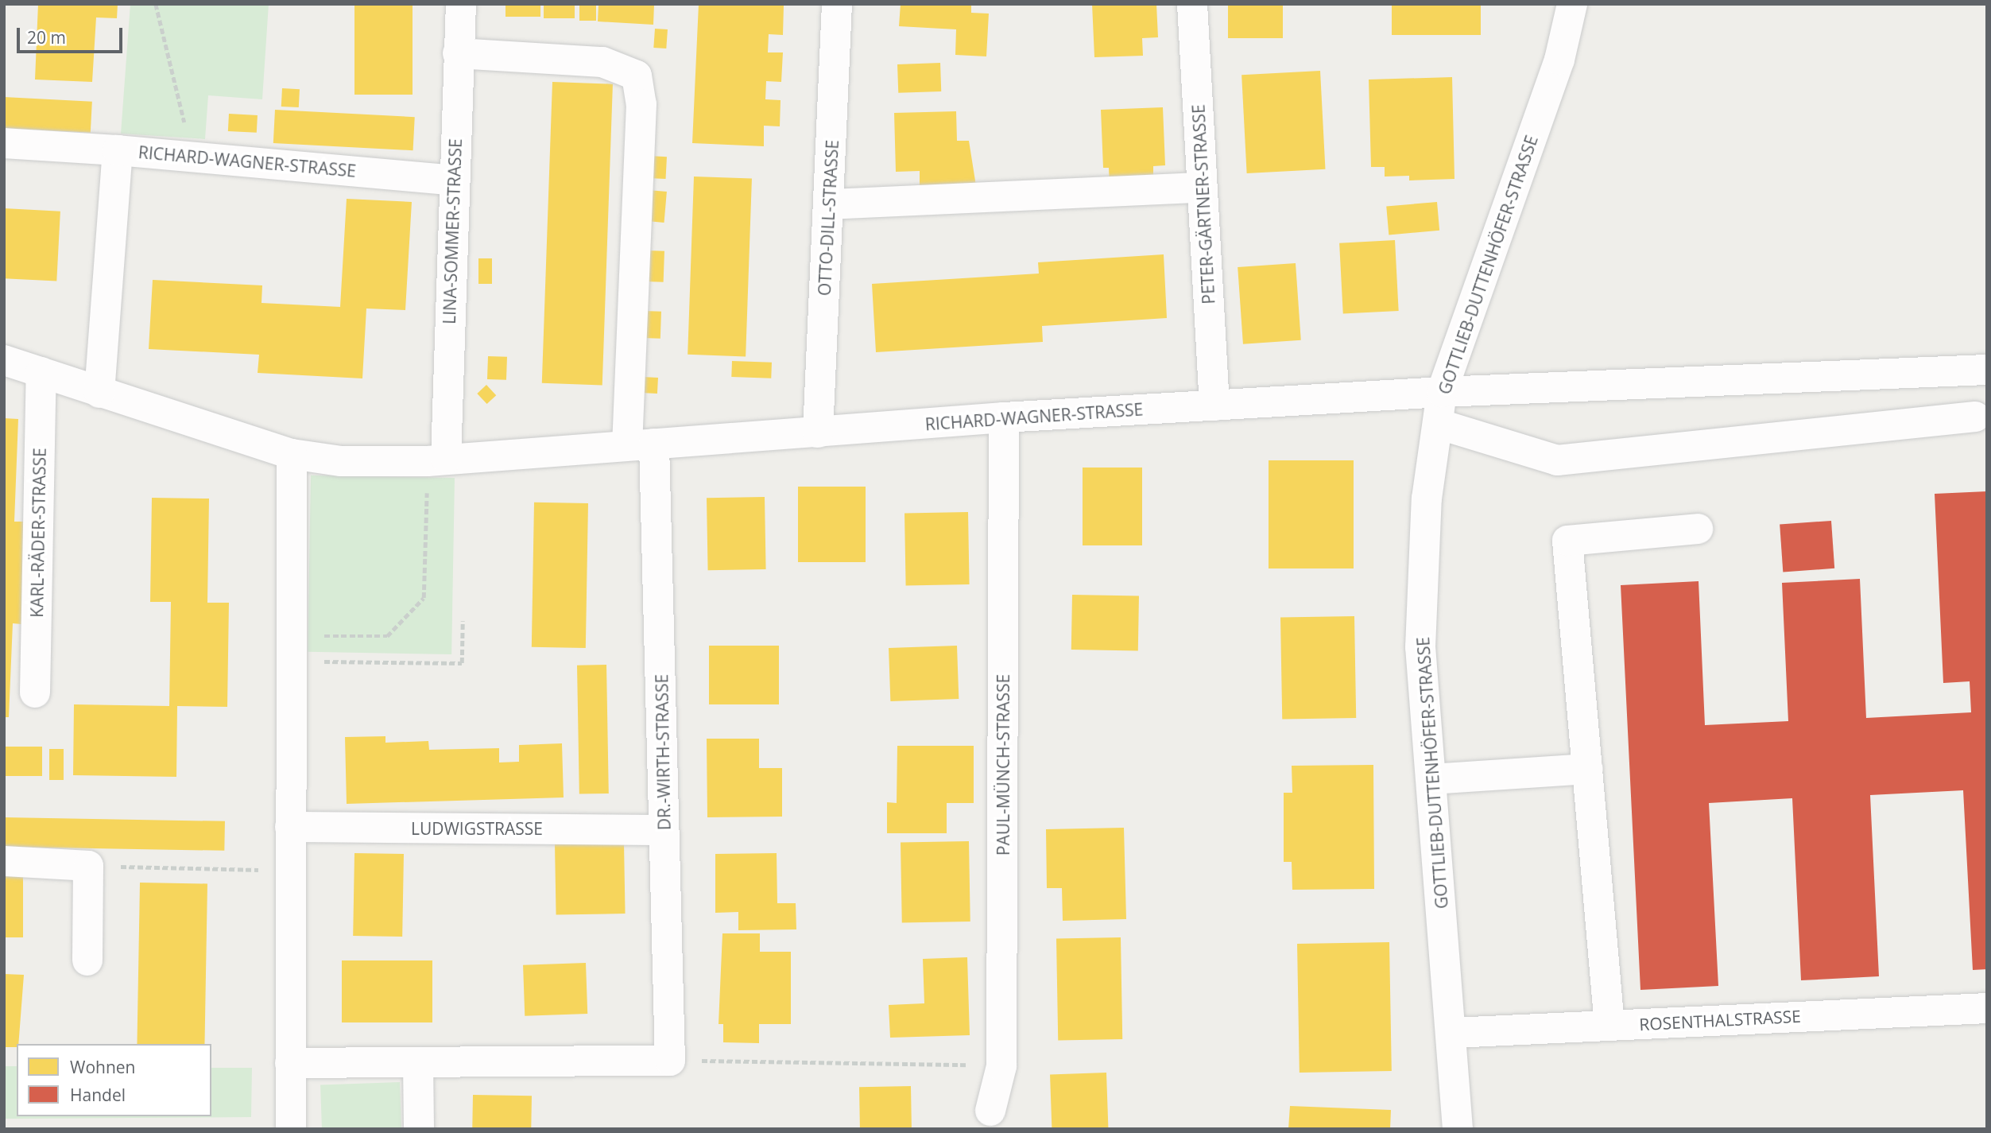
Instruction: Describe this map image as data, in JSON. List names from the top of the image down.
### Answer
{
  "streets": {
    "street": [
      "RICHARD-WAGNER-STRASSE",
      "PETER-GÄRTNER-STRASSE",
      "OTTO-DILL-STRASSE",
      "LINA-SOMMER-STRASSE",
      "GOTTLIEB-DUTTENHÖFER-STRASSE",
      "KARL-RÄDER-STRASSE",
      "DR.-WIRTH-STRASSE",
      "PAUL-MÜNCH-STRASSE",
      "LUDWIGSTRASSE",
      "ROSENTHALSTRASSE"
    ]
  },
  "crossings": [
    ["RICHARD-WAGNER-STRASSE", "PETER-GÄRTNER-STRASSE"],
    ["RICHARD-WAGNER-STRASSE", "OTTO-DILL-STRASSE"],
    ["RICHARD-WAGNER-STRASSE", "LINA-SOMMER-STRASSE"],
    ["RICHARD-WAGNER-STRASSE", "GOTTLIEB-DUTTENHÖFER-STRASSE"],
    ["RICHARD-WAGNER-STRASSE", "KARL-RÄDER-STRASSE"],
    ["RICHARD-WAGNER-STRASSE", "DR.-WIRTH-STRASSE"],
    ["RICHARD-WAGNER-STRASSE", "PAUL-MÜNCH-STRASSE"],
    ["GOTTLIEB-DUTTENHÖFER-STRASSE", "ROSENTHALSTRASSE"],
    ["DR.-WIRTH-STRASSE", "LUDWIGSTRASSE"]
  ],
  "legend": ["Wohnen", "Handel"],
  "scale_bar": "20 m"
}
